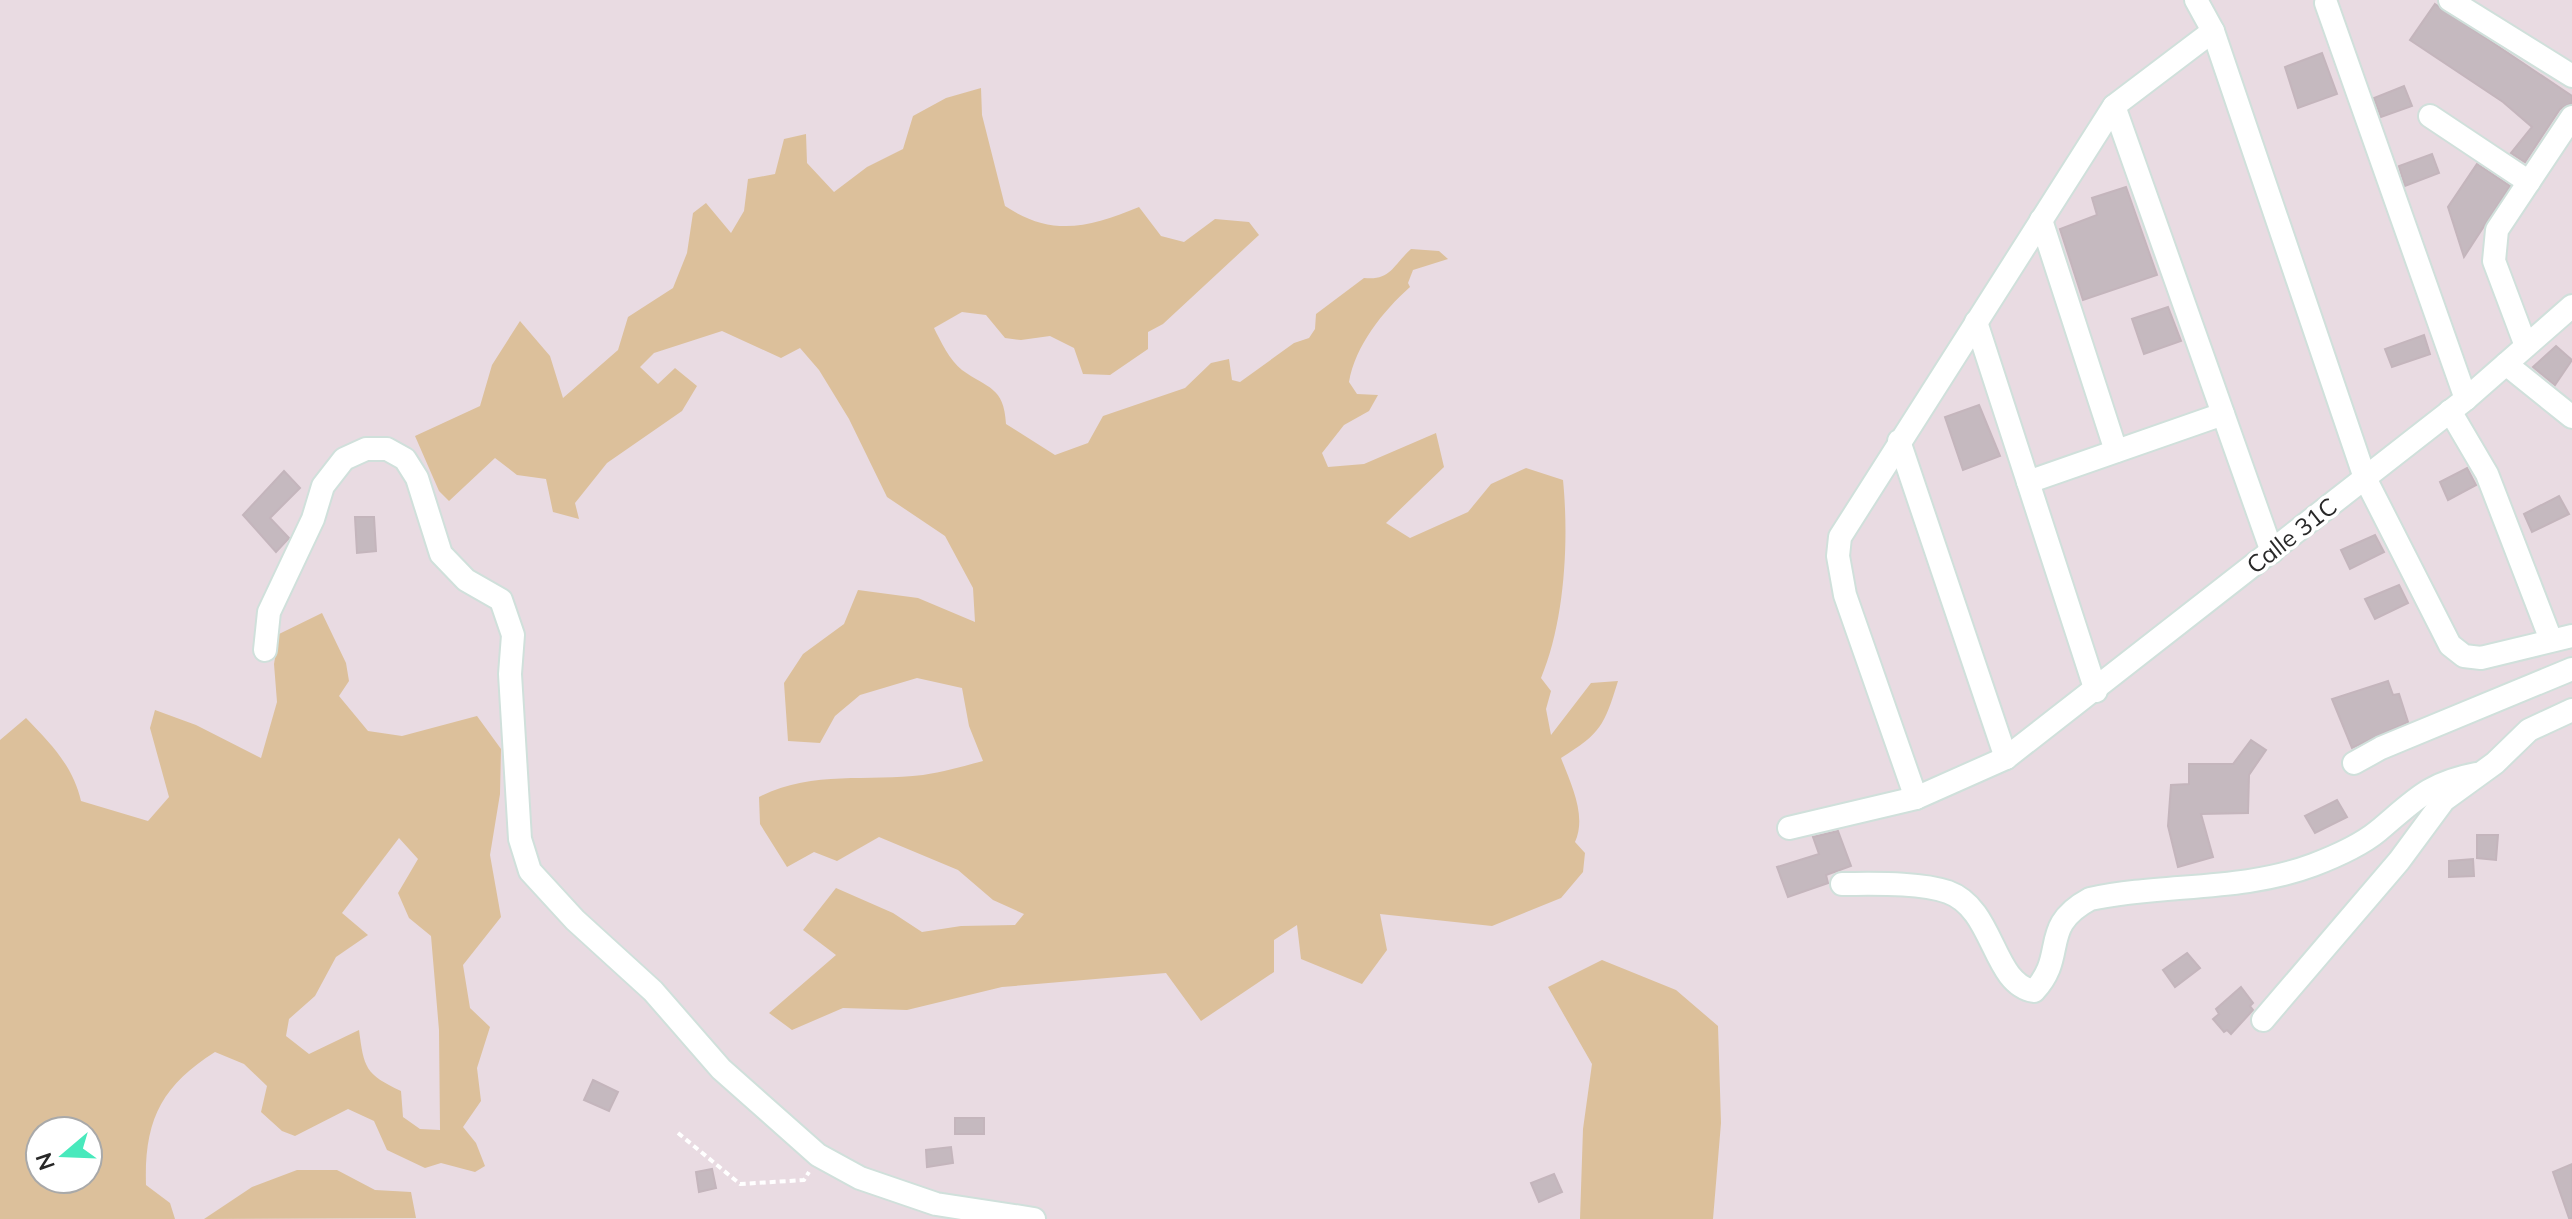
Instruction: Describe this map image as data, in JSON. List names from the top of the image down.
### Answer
{
  "streets": {
    "street": ["Calle 31C"]
  },
  "north": "left"
}
